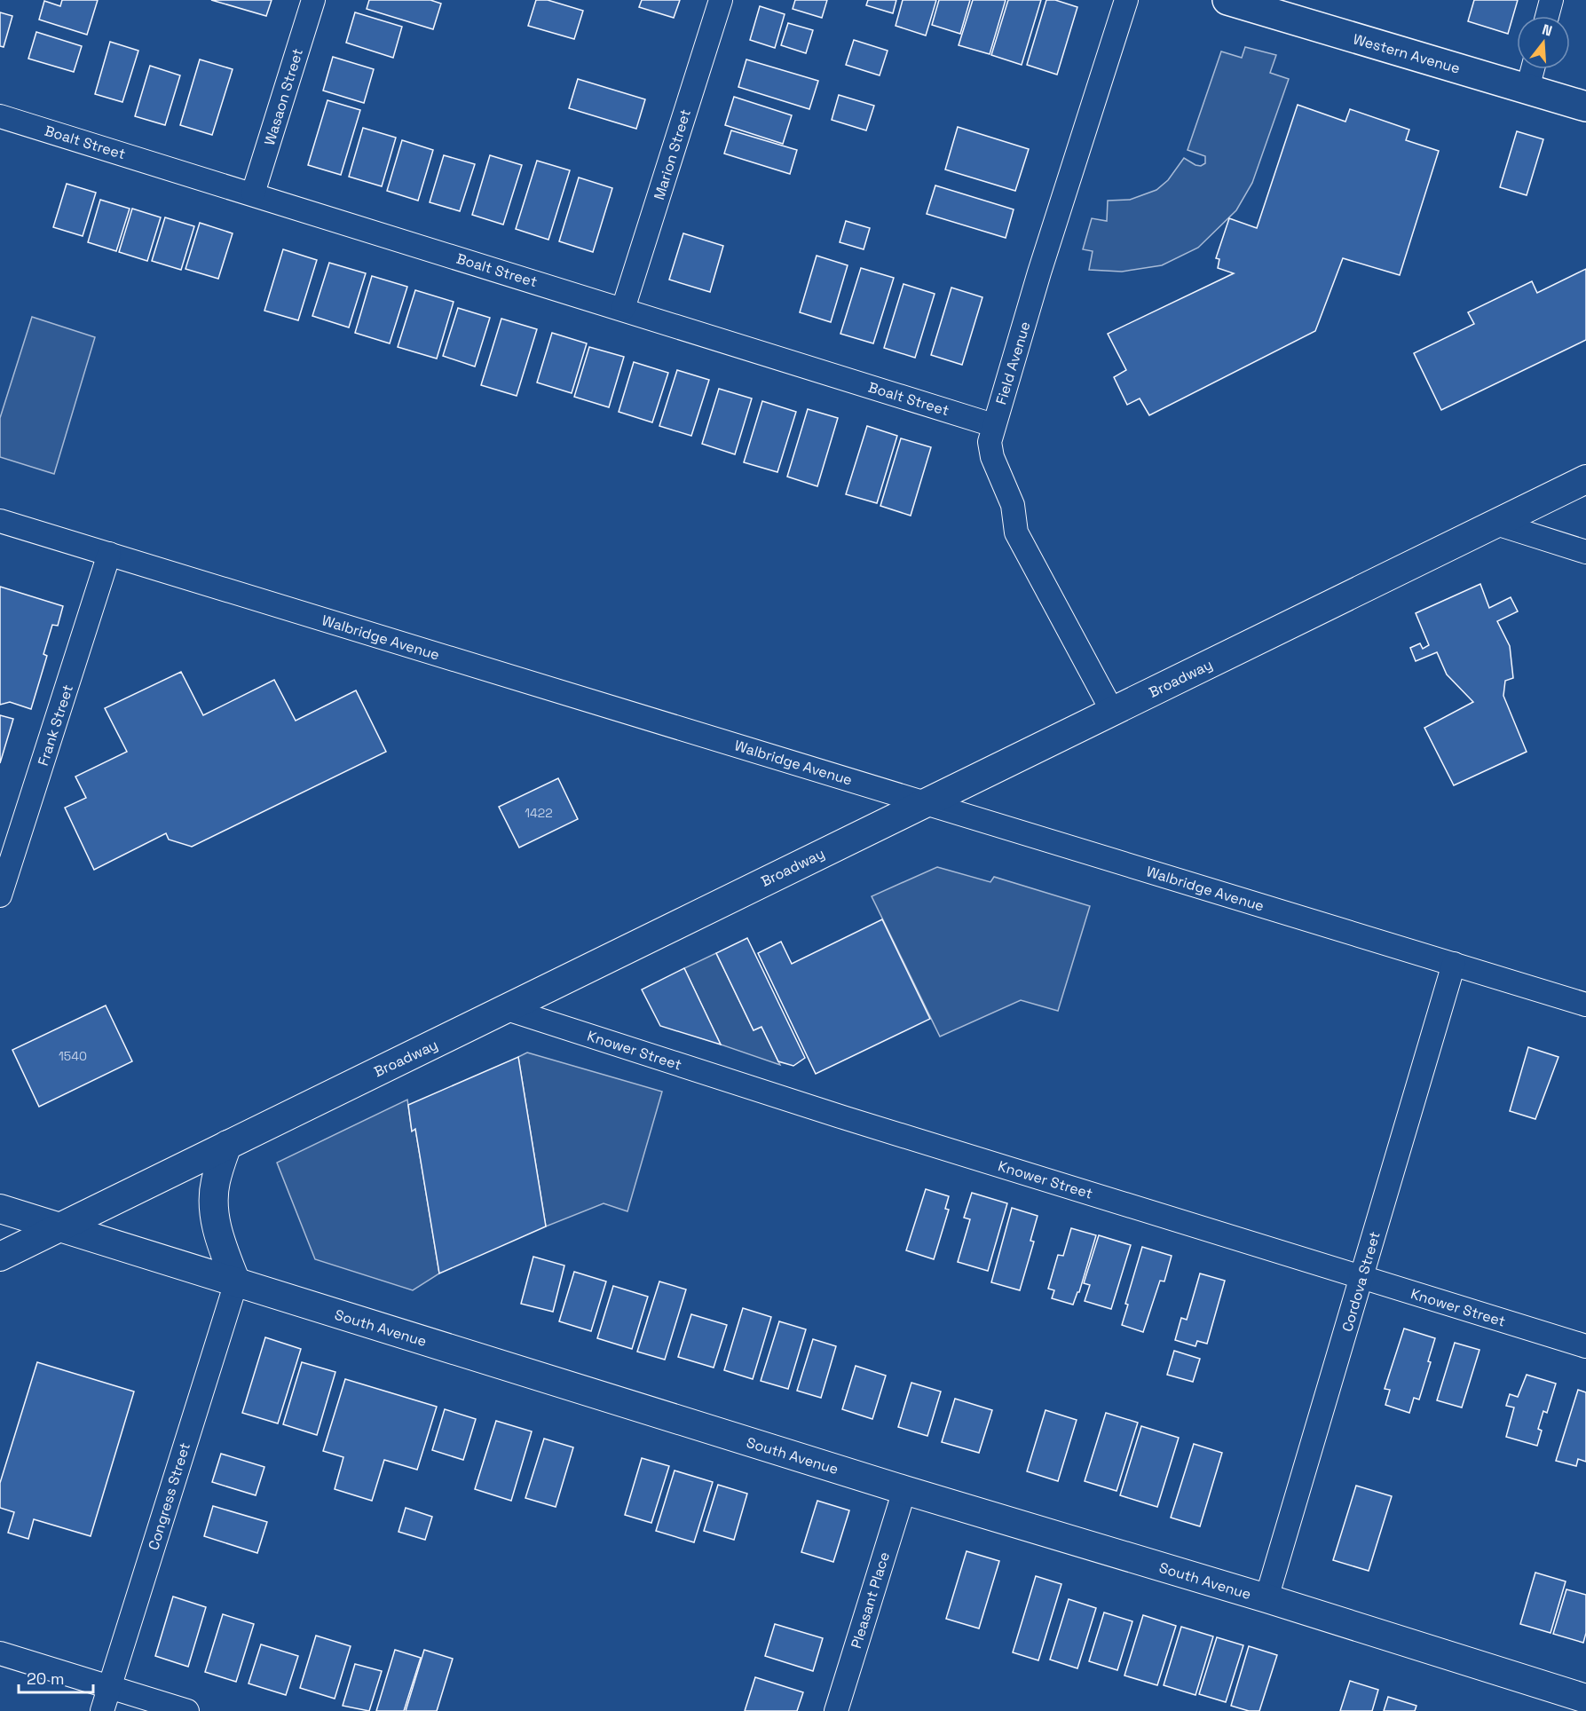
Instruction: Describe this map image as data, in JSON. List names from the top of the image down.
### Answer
{
  "streets": {
    "main road": ["Western Avenue"],
    "street": [
      "Wasaon Street",
      "Boalt Street",
      "Marion Street",
      "Field Avenue",
      "Walbridge Avenue",
      "Broadway",
      "Frank Street",
      "Knower Street",
      "Cordova Street",
      "South Avenue",
      "Congress Street",
      "Pleasant Place"
    ]
  },
  "crossings": [
    ["Wasaon Street", "Boalt Street"],
    ["Boalt Street", "Marion Street"],
    ["Boalt Street", "Field Avenue"],
    ["Field Avenue", "Broadway"],
    ["Walbridge Avenue", "Broadway"],
    ["Walbridge Avenue", "Frank Street"],
    ["Walbridge Avenue", "Cordova Street"],
    ["Broadway", "Knower Street"],
    ["Broadway", "South Avenue"],
    ["Knower Street", "Cordova Street"],
    ["Cordova Street", "South Avenue"],
    ["South Avenue", "Congress Street"],
    ["South Avenue", "Pleasant Place"]
  ],
  "house_numbers": ["1422", "1540"],
  "scale_bar": "20 m",
  "north": "top"
}
